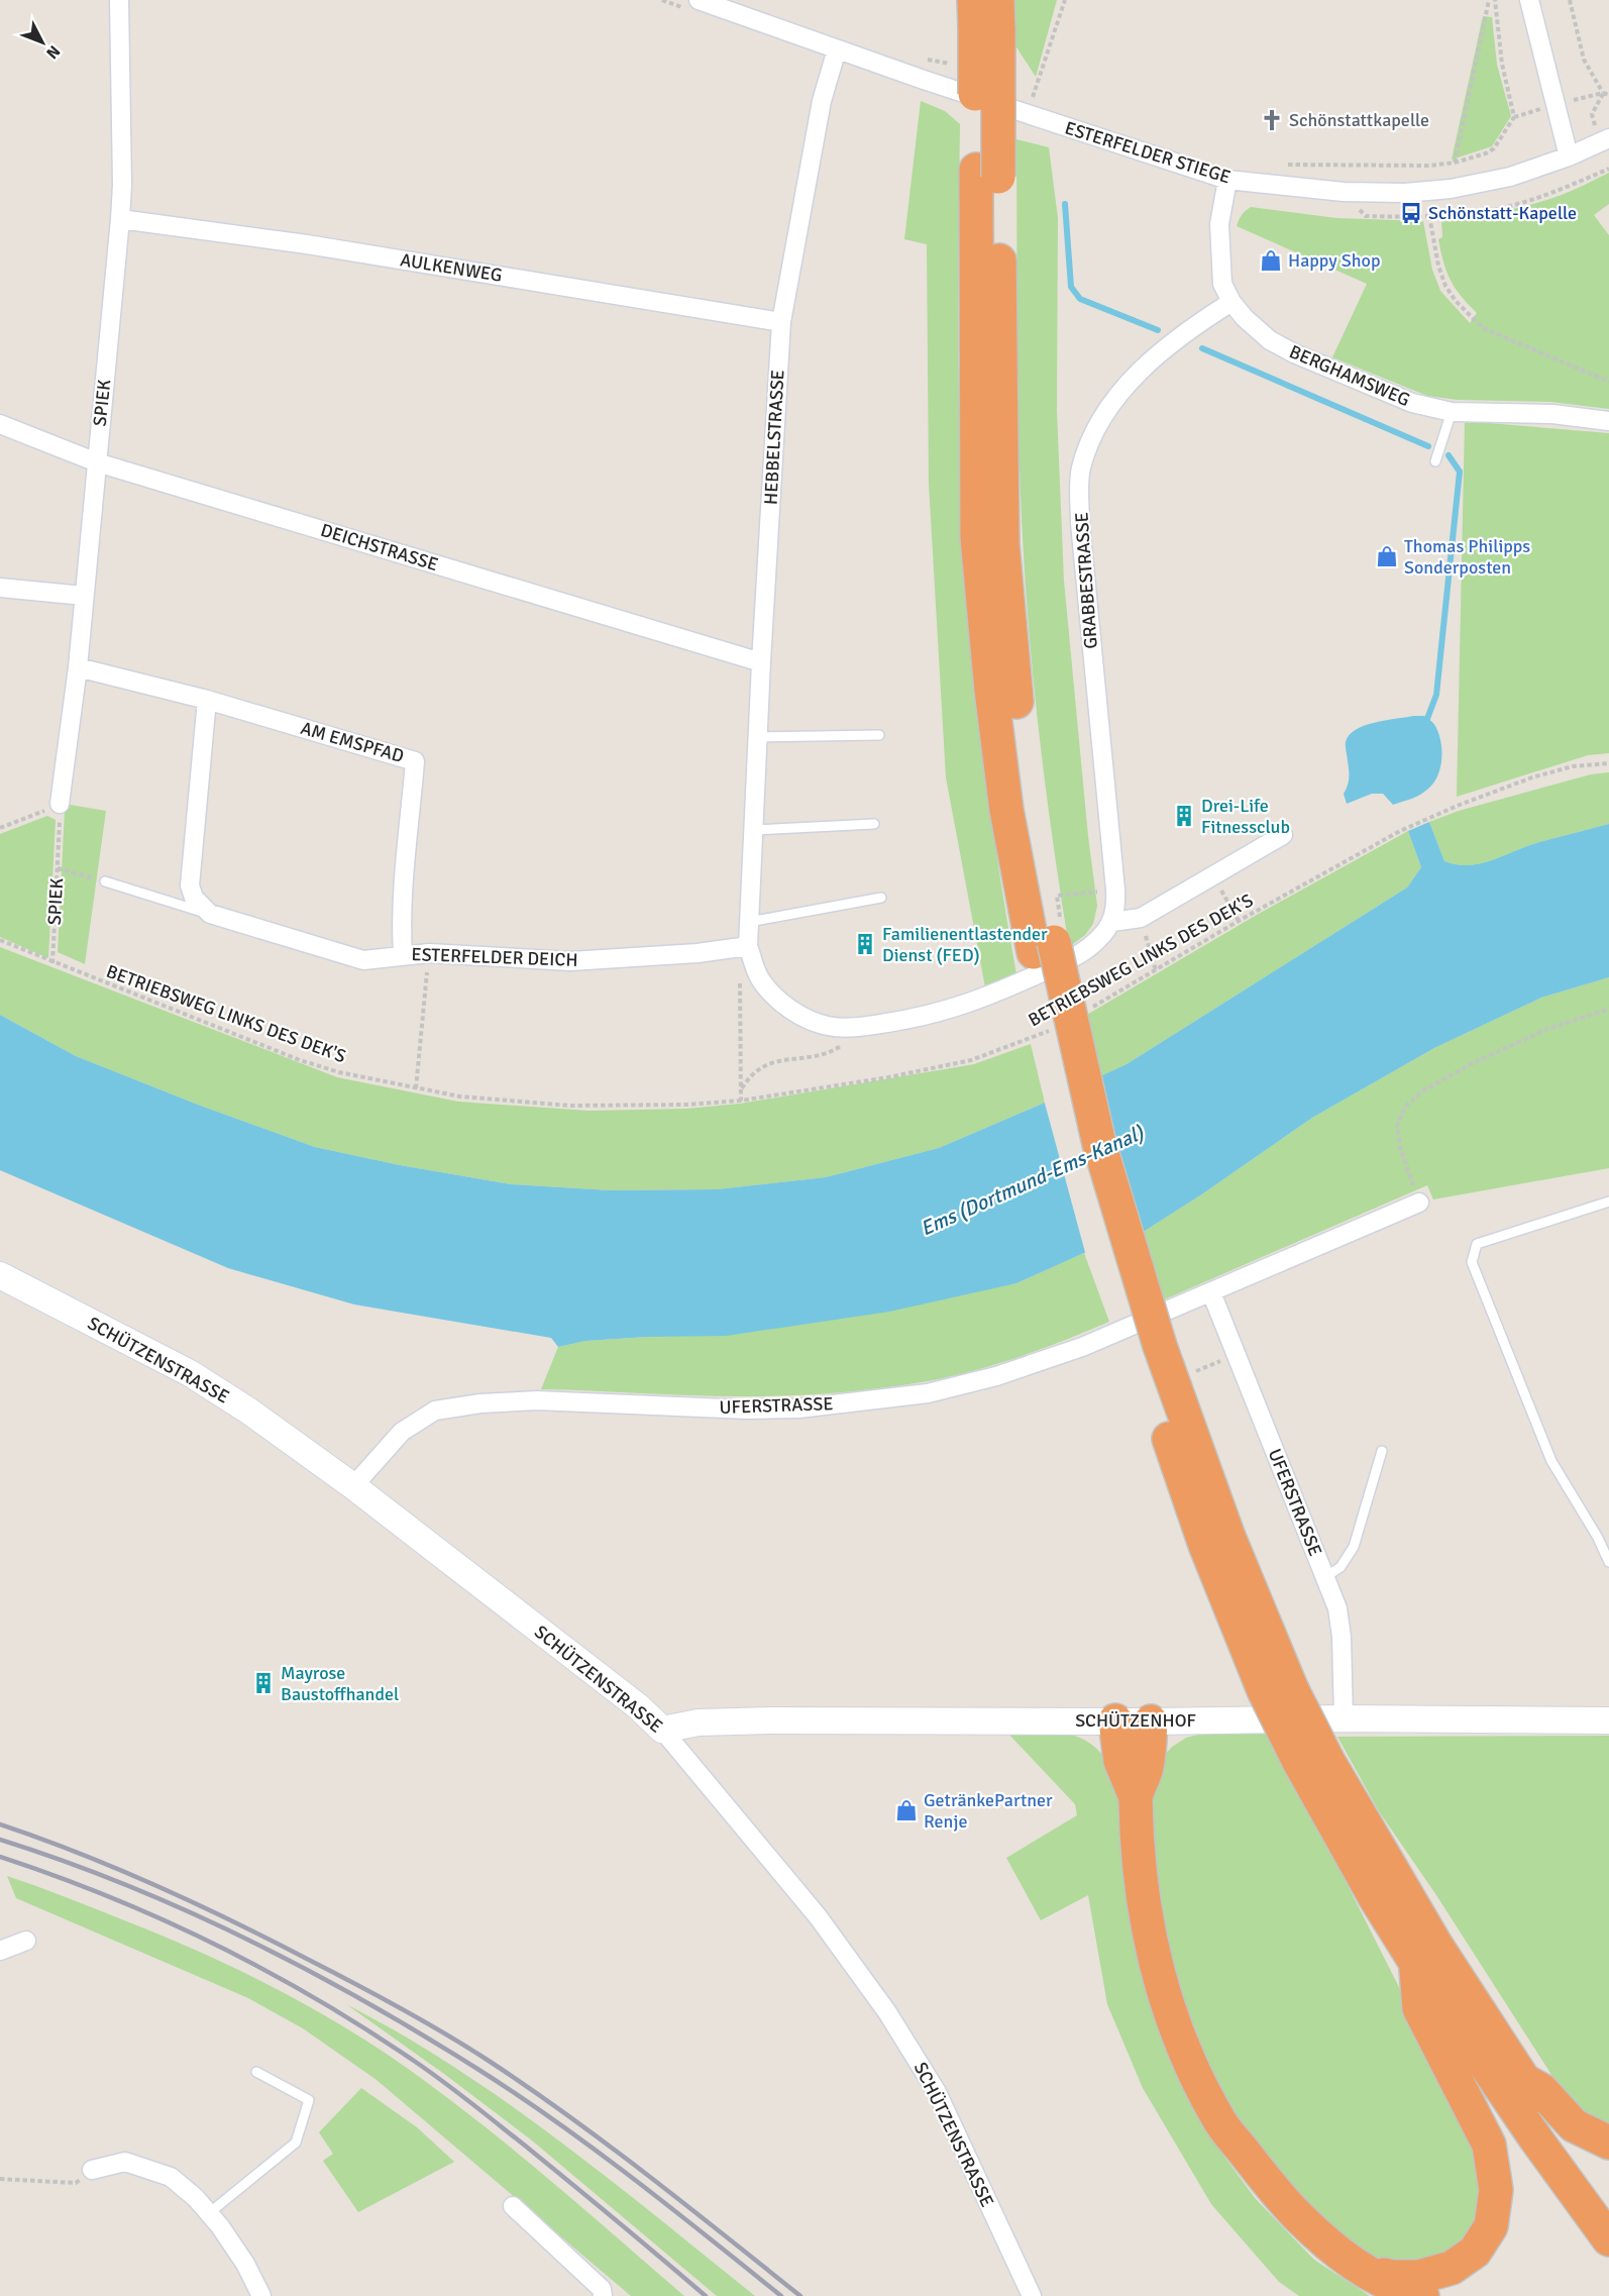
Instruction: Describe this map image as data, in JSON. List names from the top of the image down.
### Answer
{
  "streets": {
    "street": [
      "ESTERFELDER STIEGE",
      "AULKENWEG",
      "BERGHAMSWEG",
      "SPIEK",
      "HEBBELSTRASSE",
      "DEICHSTRASSE",
      "GRABBESTRASSE",
      "AM EMSPFAD",
      "ESTERFELDER DEICH",
      "SCHÜTZENSTRASSE",
      "UFERSTRASSE",
      "SCHÜTZENHOF"
    ],
    "path": ["BETRIEBSWEG LINKS DES DEK'S"]
  },
  "crossings": [
    ["ESTERFELDER STIEGE", "BERGHAMSWEG"],
    ["ESTERFELDER STIEGE", "HEBBELSTRASSE"],
    ["AULKENWEG", "SPIEK"],
    ["AULKENWEG", "HEBBELSTRASSE"],
    ["BERGHAMSWEG", "GRABBESTRASSE"],
    ["SPIEK", "DEICHSTRASSE"],
    ["SPIEK", "AM EMSPFAD"],
    ["SPIEK", "BETRIEBSWEG LINKS DES DEK'S"],
    ["HEBBELSTRASSE", "DEICHSTRASSE"],
    ["HEBBELSTRASSE", "ESTERFELDER DEICH"],
    ["AM EMSPFAD", "ESTERFELDER DEICH"],
    ["SCHÜTZENSTRASSE", "UFERSTRASSE"],
    ["SCHÜTZENSTRASSE", "SCHÜTZENHOF"],
    ["UFERSTRASSE", "SCHÜTZENHOF"]
  ],
  "water": ["Ems (Dortmund-Ems-Kanal)"],
  "places": {
    "church": ["Schönstattkapelle"],
    "bus stop": ["Schönstatt-Kapelle"],
    "shop": ["Happy Shop", "Thomas Philipps Sonderposten", "GetränkePartner Renje"],
    "building": ["Drei-Life Fitnessclub", "Familienentlastender Dienst (FED)", "Mayrose Baustoffhandel"]
  },
  "north": "bottom right"
}
